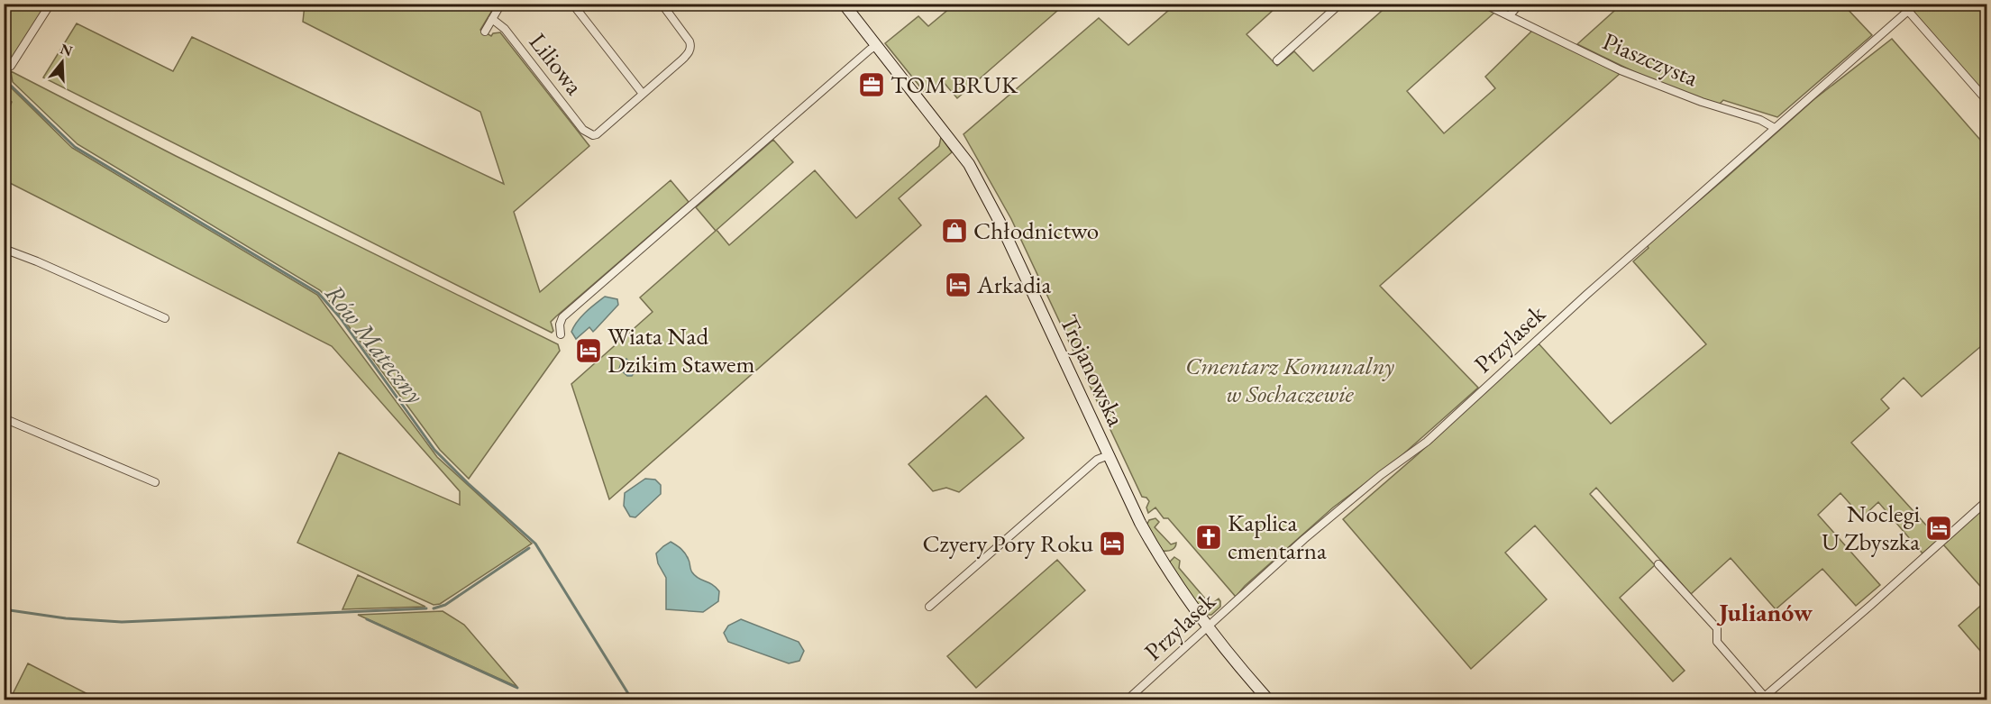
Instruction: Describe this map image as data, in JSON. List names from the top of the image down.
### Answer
{
  "streets": {
    "street": [
      "Piaszczysta",
      "Liliowa",
      "Przylasek",
      "Trojanowska"
    ]
  },
  "crossings": [
    ["Piaszczysta", "Przylasek"],
    ["Przylasek", "Trojanowska"]
  ],
  "districts": ["Julianów"],
  "water": ["Rów Mateczny"],
  "parks": ["Cmentarz Komunalny w Sochaczewie"],
  "places": {
    "office": ["TOM BRUK"],
    "shop": ["Chłodnictwo"],
    "hotel": [
      "Arkadia",
      "Wiata Nad Dzikim Stawem",
      "Noclegi U Zbyszka",
      "Czyery Pory Roku"
    ],
    "church": ["Kaplica cmentarna"]
  },
  "north": "top"
}
